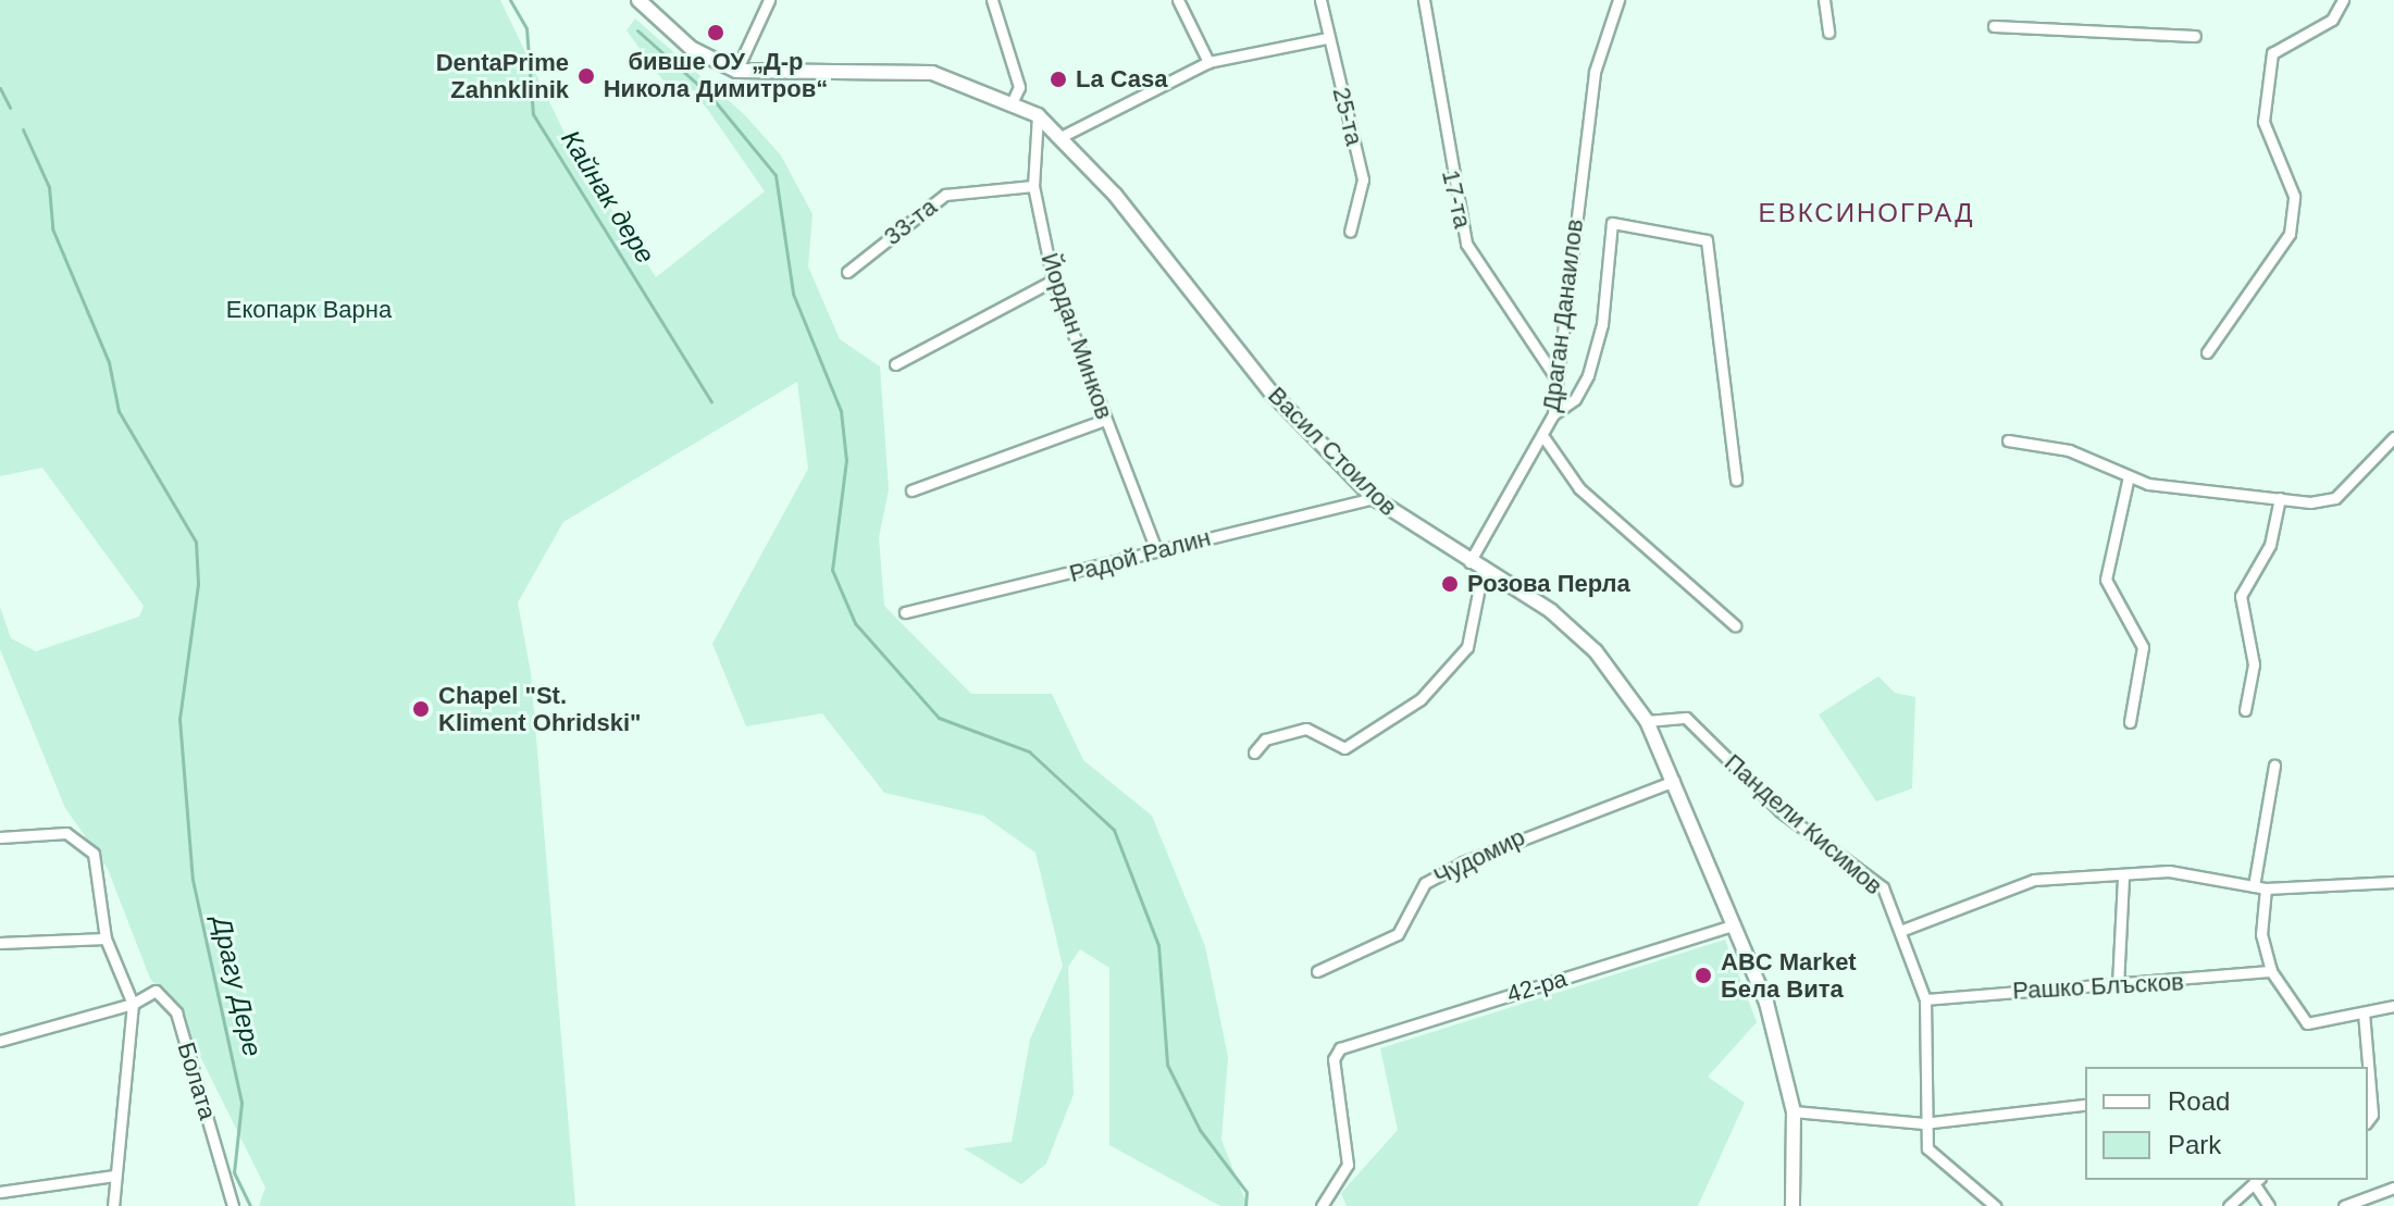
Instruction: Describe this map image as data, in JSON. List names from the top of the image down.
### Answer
{
  "streets": {
    "street": [
      "25-та",
      "17-та",
      "33-та",
      "Драган Данаилов",
      "Йордан Минков",
      "Васил Стоилов",
      "Радой Ралин",
      "Пандели Кисимов",
      "Чудомир",
      "42-ра",
      "Рашко Блъсков",
      "Болата"
    ]
  },
  "crossings": [
    ["17-та", "Драган Данаилов"],
    ["33-та", "Йордан Минков"],
    ["Драган Данаилов", "Васил Стоилов"],
    ["Йордан Минков", "Васил Стоилов"],
    ["Йордан Минков", "Радой Ралин"],
    ["Васил Стоилов", "Радой Ралин"],
    ["Васил Стоилов", "Пандели Кисимов"],
    ["Васил Стоилов", "Чудомир"],
    ["Васил Стоилов", "42-ра"],
    ["Пандели Кисимов", "Рашко Блъсков"]
  ],
  "districts": ["ЕВКСИНОГРАД"],
  "water": ["Кайнак дере", "Драгу Дере"],
  "parks": ["Екопарк Варна"],
  "places": [
    "бивше ОУ „Д-р Никола Димитров“",
    "DentaPrime Zahnklinik",
    "La Casa",
    "Розова Перла",
    "Chapel \"St. Kliment Ohridski\"",
    "ABC Market Бела Вита"
  ],
  "legend": ["Road", "Park"]
}
